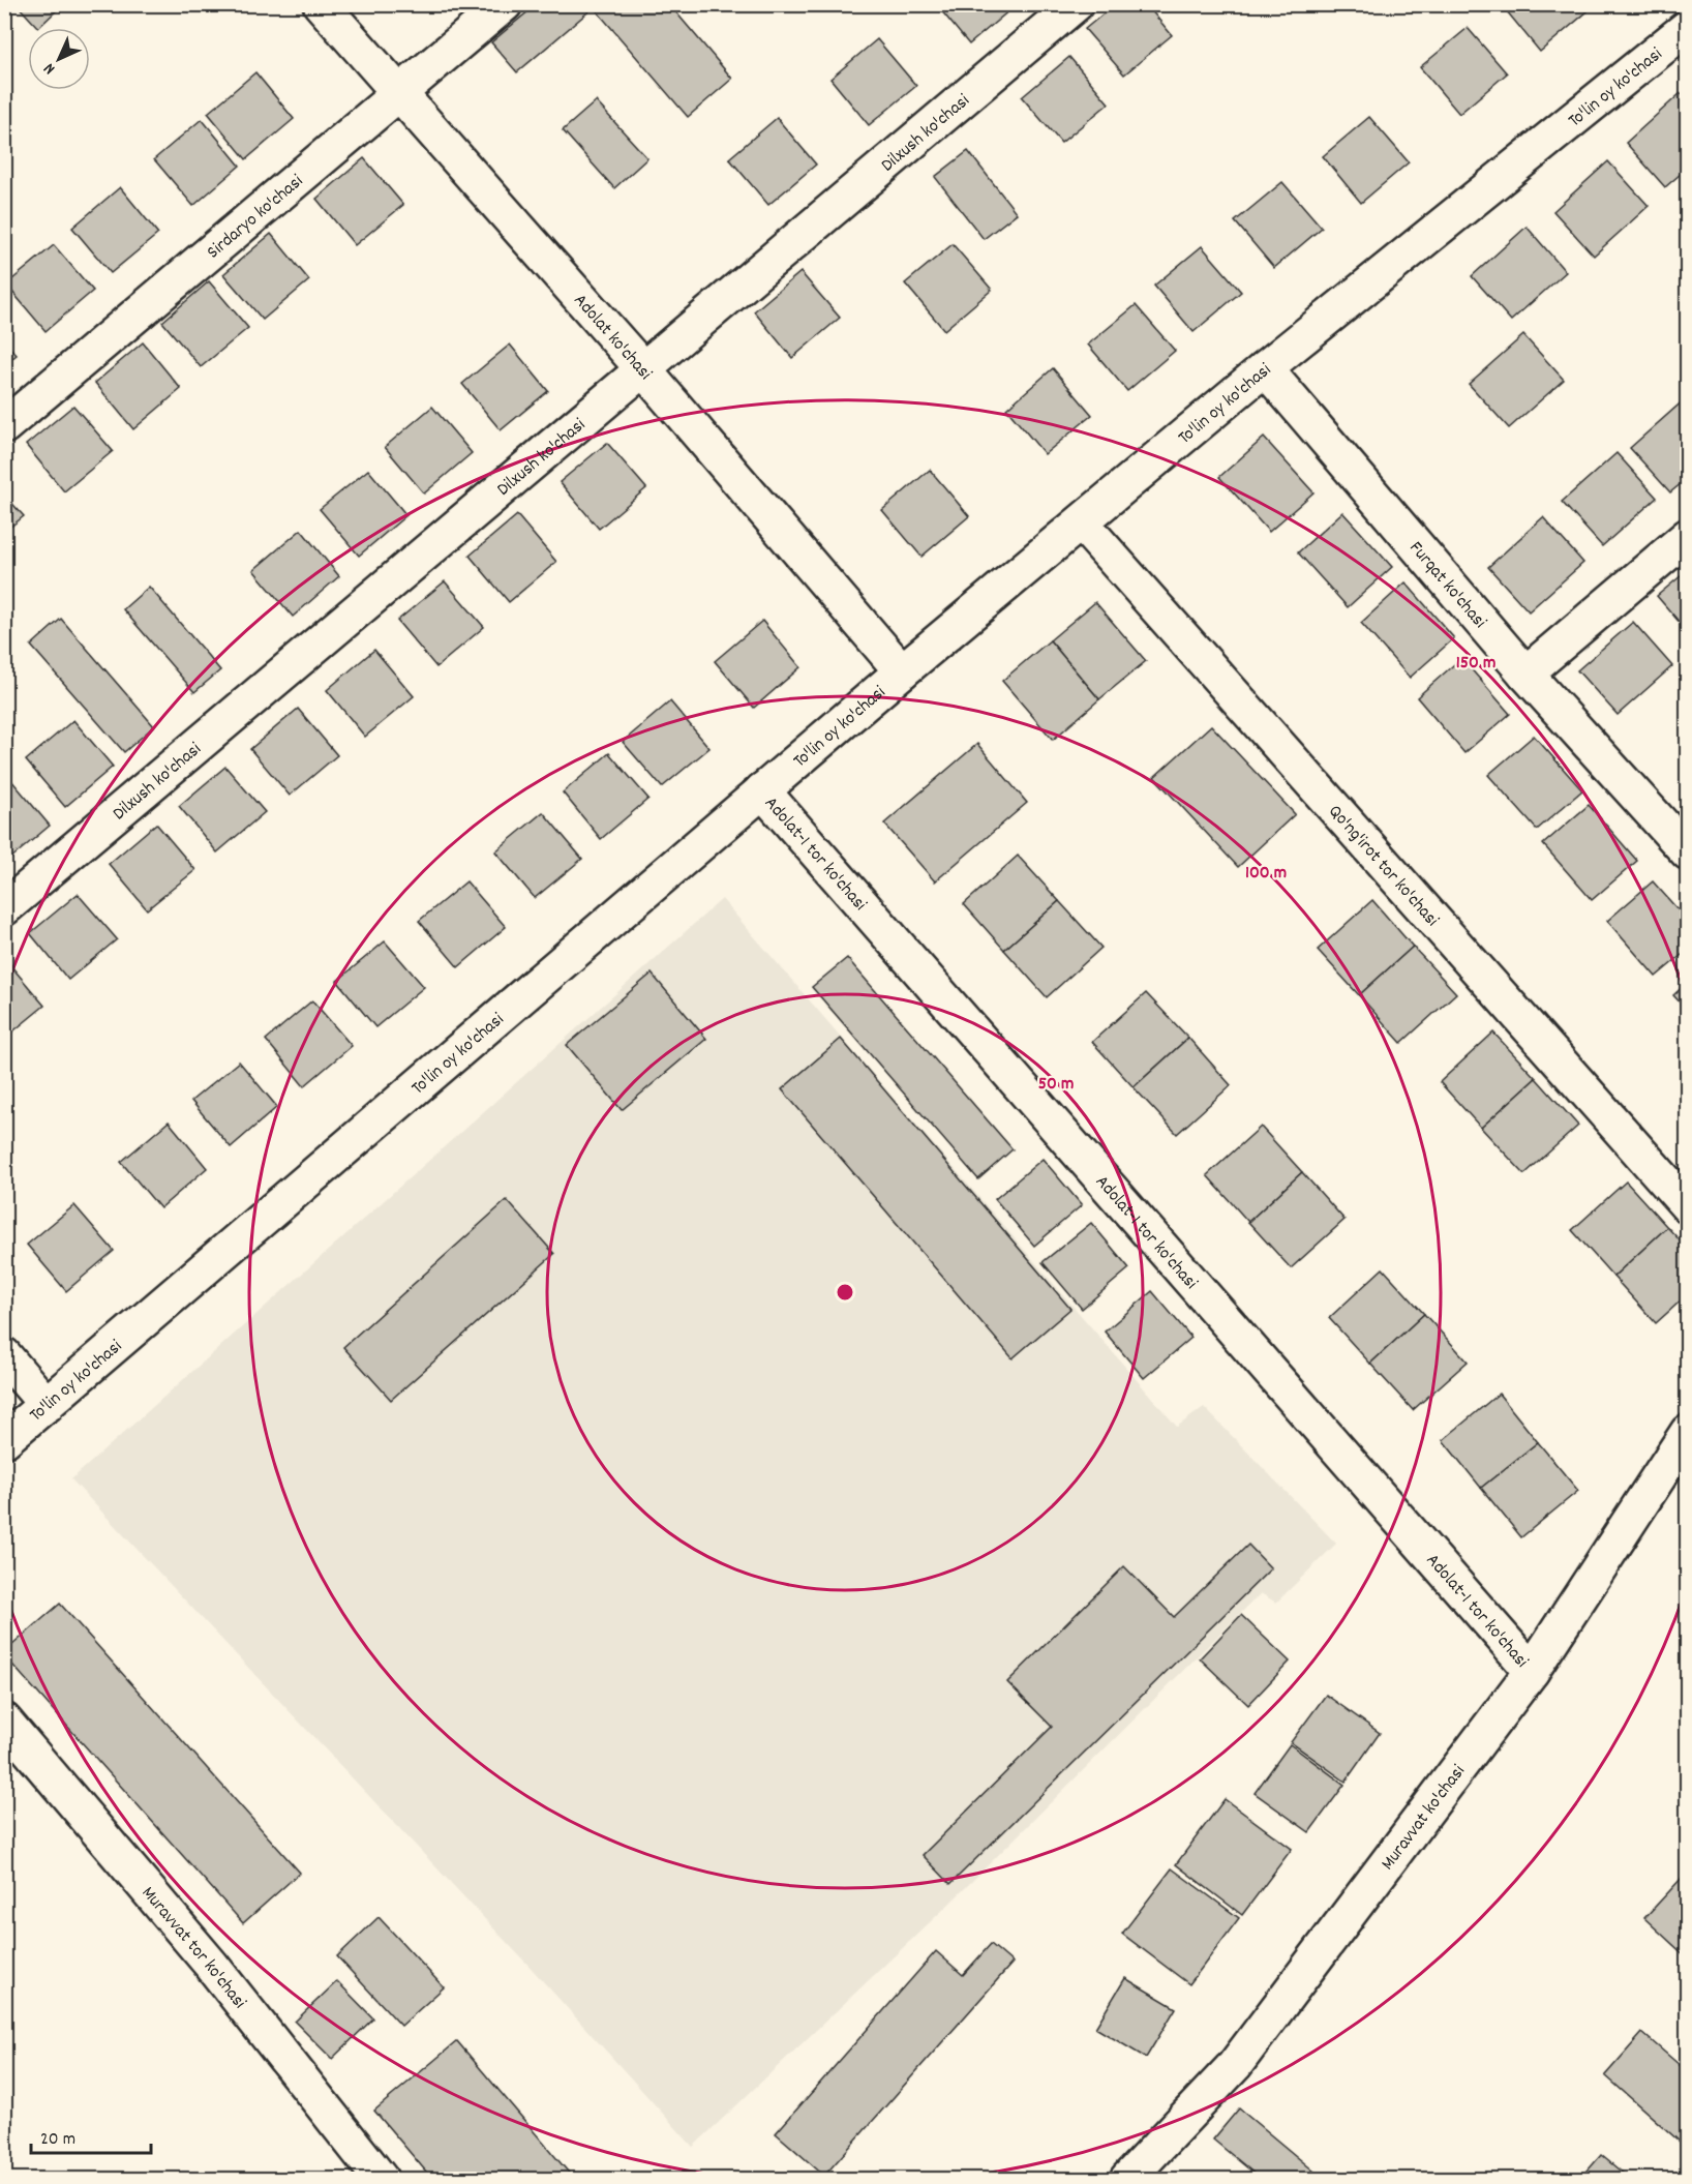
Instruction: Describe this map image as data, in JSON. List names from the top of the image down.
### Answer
{
  "streets": {
    "street": [
      "To'lin oy ko'chasi",
      "Dilxush ko'chasi",
      "Sirdaryo ko'chasi",
      "Adolat ko'chasi",
      "Furqat ko'chasi",
      "Adolat-1 tor ko'chasi",
      "Qo'ng'irot tor ko'chasi",
      "Muravvat ko'chasi",
      "Muravvat tor ko'chasi"
    ]
  },
  "crossings": [
    ["To'lin oy ko'chasi", "Adolat ko'chasi"],
    ["To'lin oy ko'chasi", "Furqat ko'chasi"],
    ["To'lin oy ko'chasi", "Adolat-1 tor ko'chasi"],
    ["To'lin oy ko'chasi", "Qo'ng'irot tor ko'chasi"],
    ["Dilxush ko'chasi", "Adolat ko'chasi"],
    ["Sirdaryo ko'chasi", "Adolat ko'chasi"],
    ["Adolat-1 tor ko'chasi", "Muravvat ko'chasi"]
  ],
  "scale_bar": "20 m",
  "north": "bottom left",
  "rings": ["150 m", "100 m", "50 m"]
}
